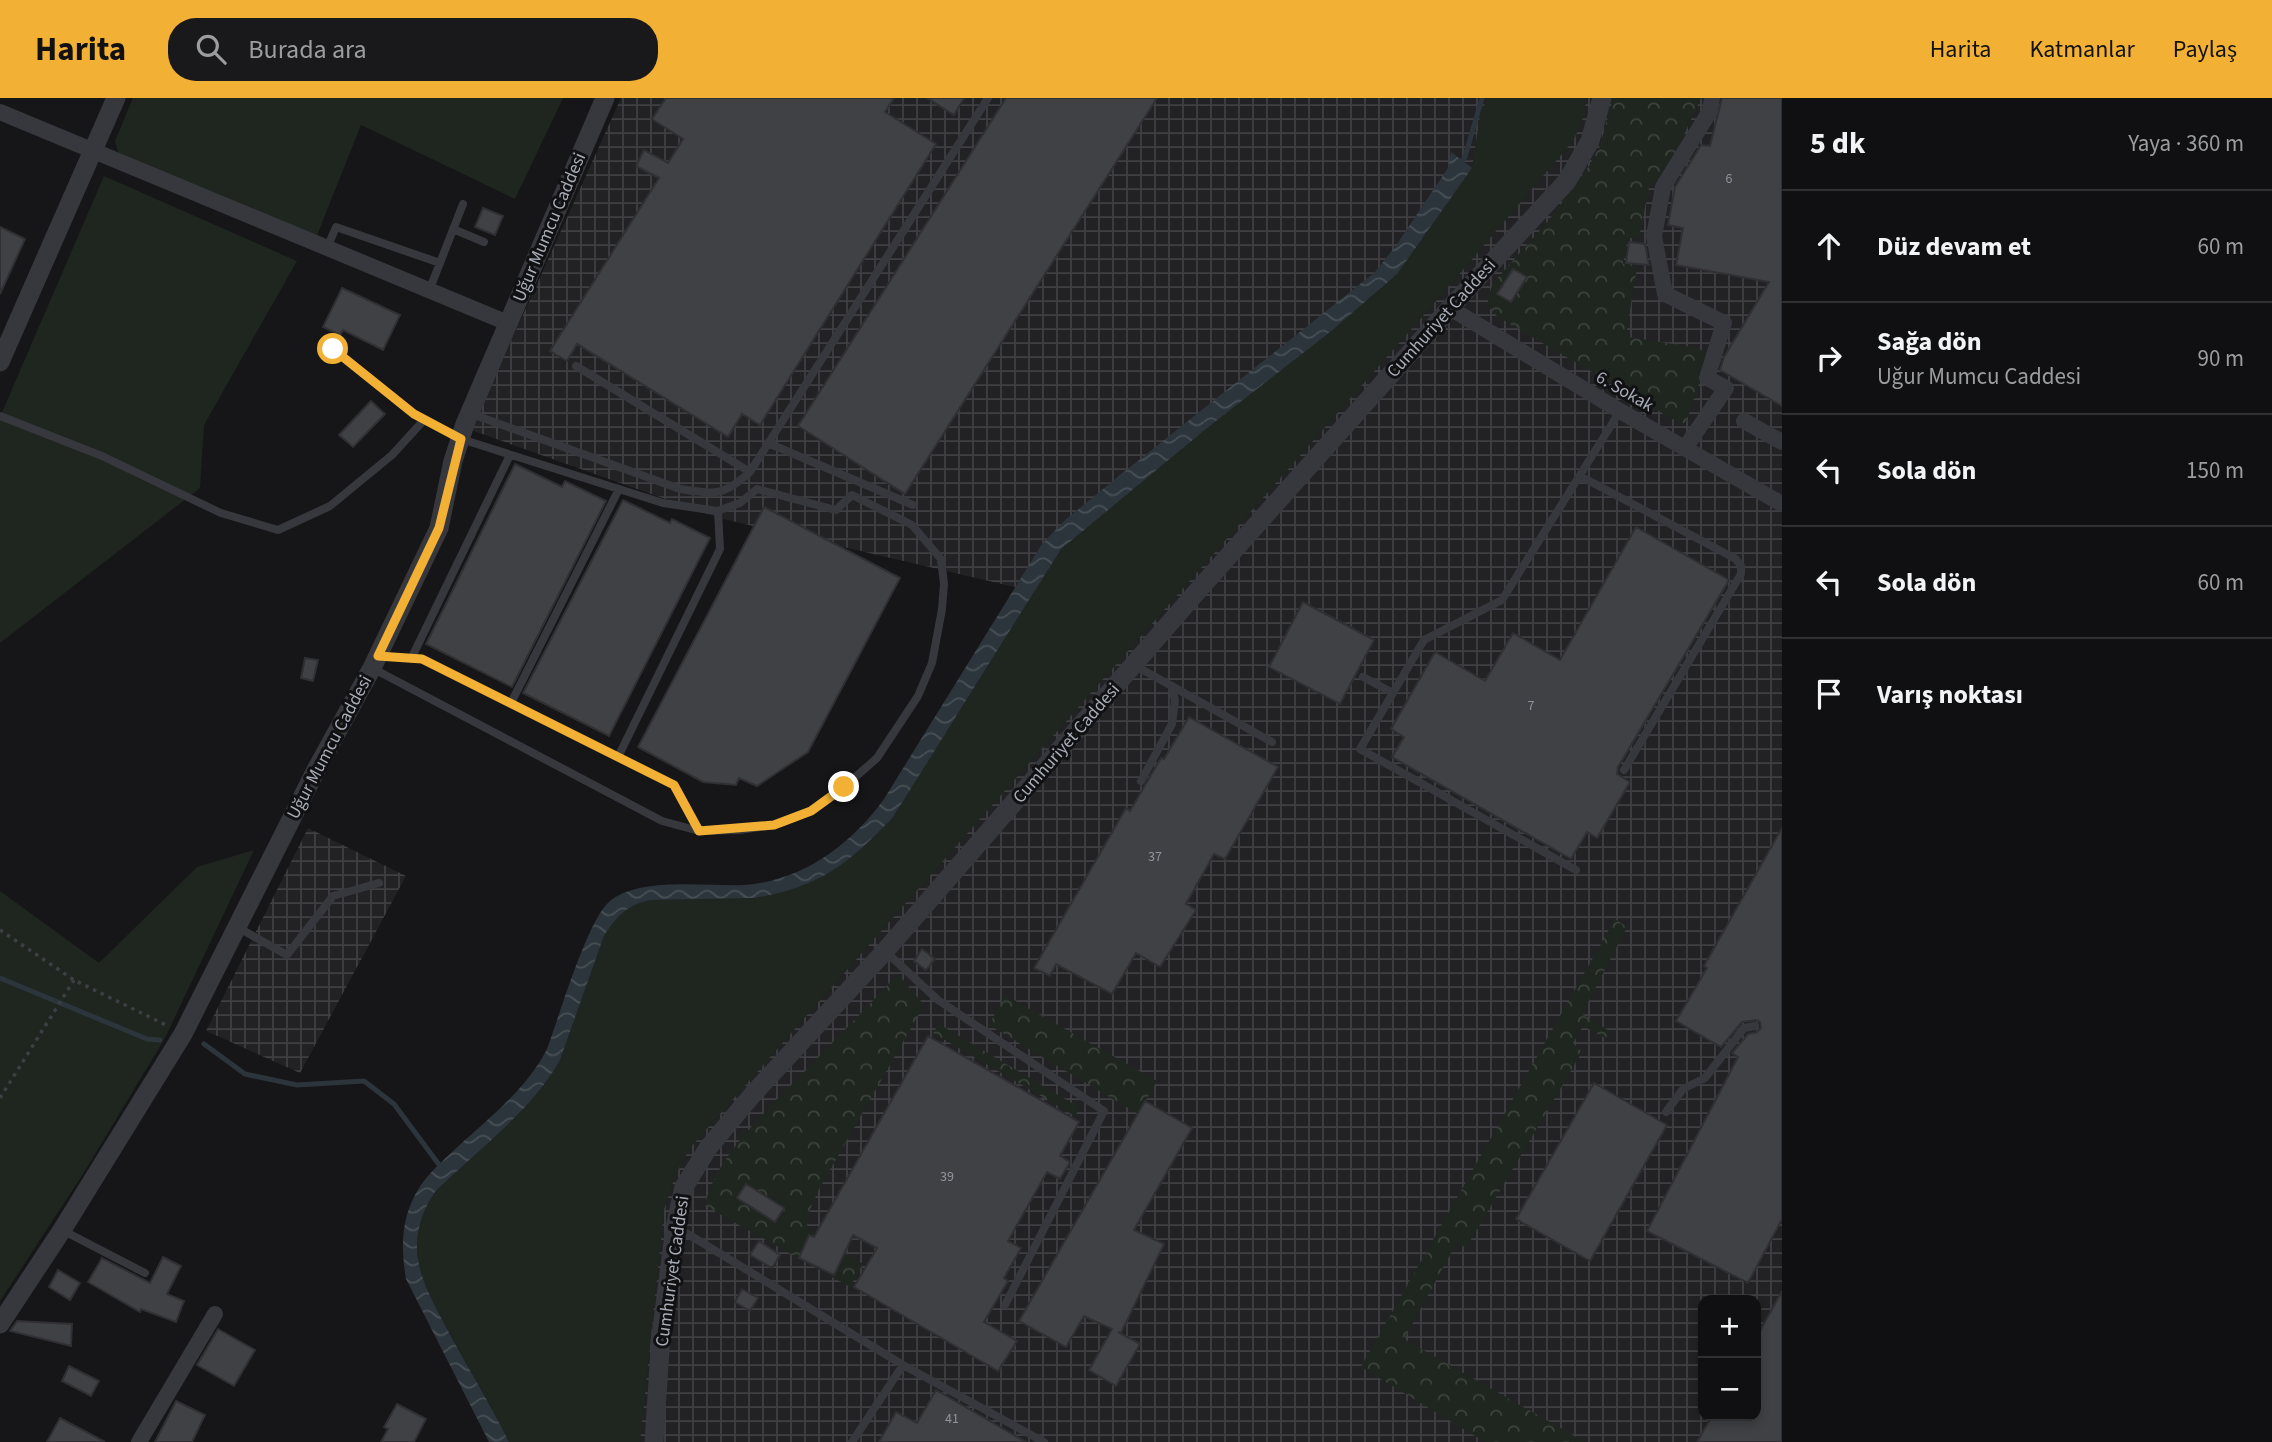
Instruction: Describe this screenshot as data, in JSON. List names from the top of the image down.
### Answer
{
  "streets": {
    "street": ["Uğur Mumcu Caddesi", "Cumhuriyet Caddesi", "6. Sokak"]
  },
  "crossings": [
    ["Cumhuriyet Caddesi", "6. Sokak"]
  ],
  "house_numbers": [
    "6",
    "7",
    "37",
    "39",
    "41"
  ],
  "page": {
    "header": "Harita",
    "search": "Burada ara",
    "nav": ["Harita", "Katmanlar", "Paylaş"],
    "heading": ["5 dk", "Yaya · 360 m"],
    "list": [
      ["Düz devam et", "60 m"],
      ["Sağa dön", "Uğur Mumcu Caddesi", "90 m"],
      ["Sola dön", "150 m"],
      ["Sola dön", "60 m"],
      "Varış noktası"
    ],
    "map_buttons": ["+", "−"]
  }
}
